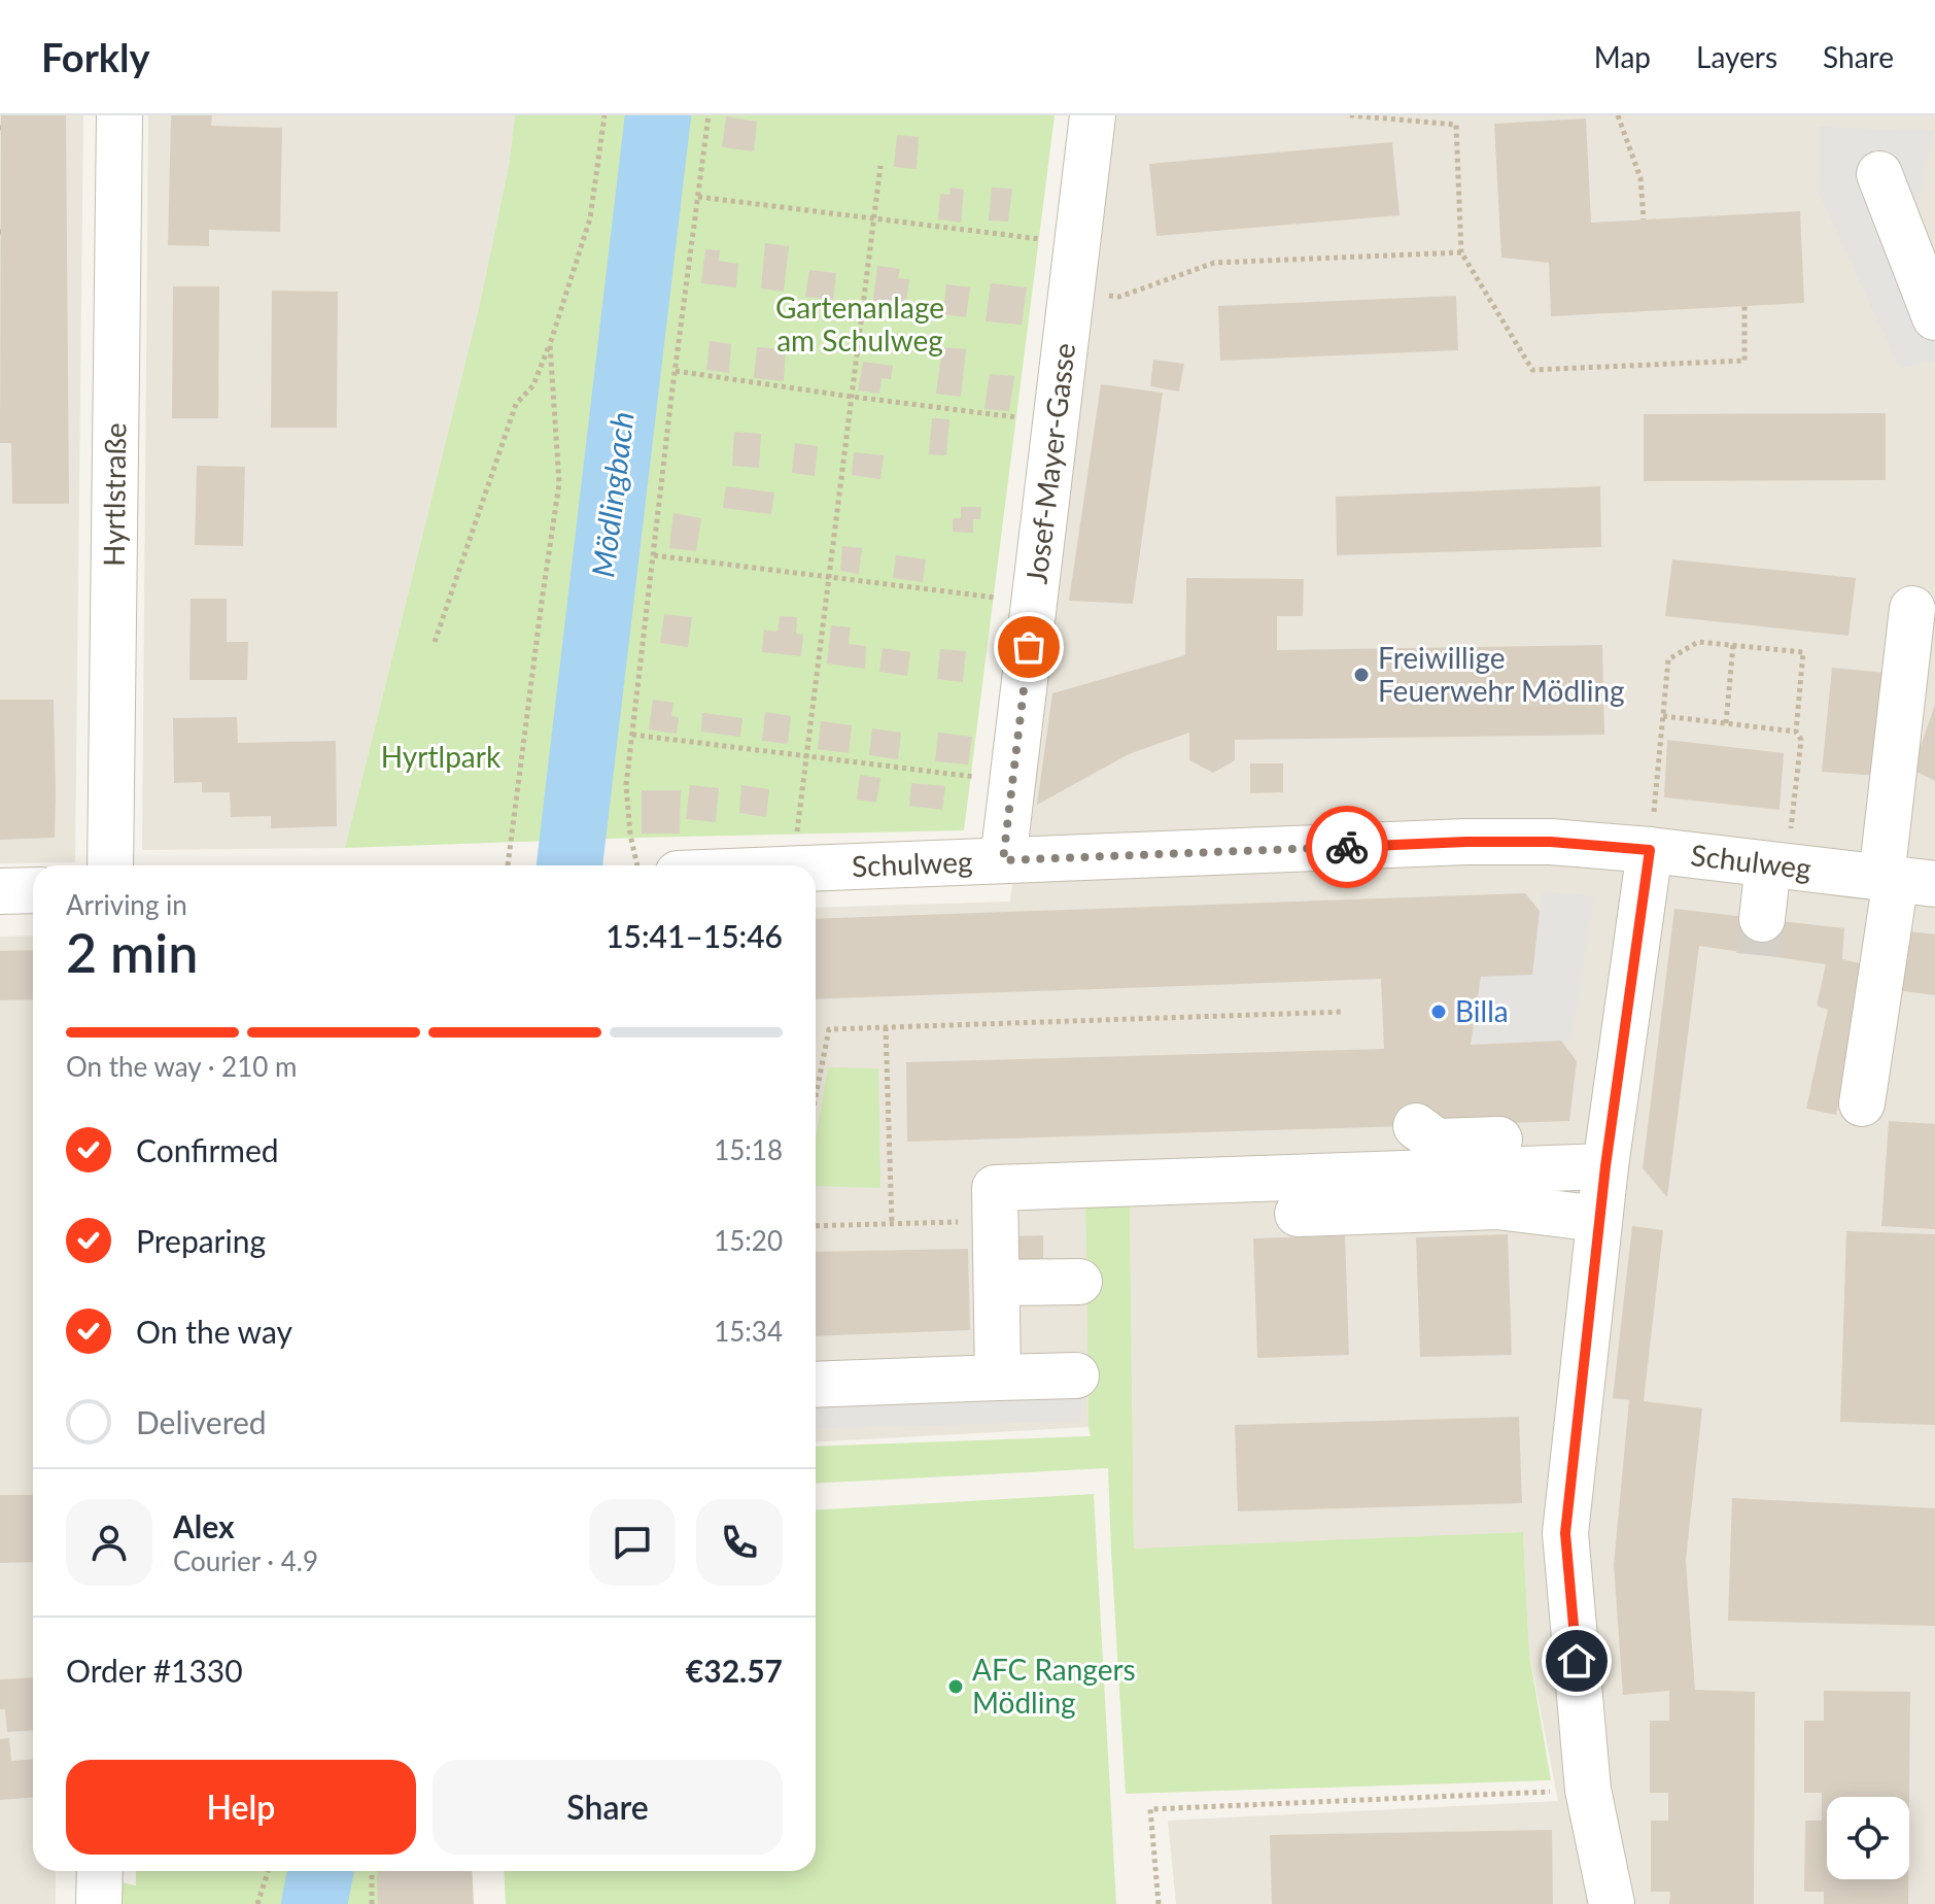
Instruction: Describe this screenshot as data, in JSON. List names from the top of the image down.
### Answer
{
  "streets": {
    "street": ["Josef-Mayer-Gasse", "Hyrtlstraße", "Schulweg"]
  },
  "crossings": [
    ["Josef-Mayer-Gasse", "Schulweg"]
  ],
  "water": ["Mödlingbach"],
  "parks": ["Gartenanlage am Schulweg", "Hyrtlpark"],
  "places": ["Freiwillige Feuerwehr Mödling", "Billa", "AFC Rangers Mödling"],
  "page": {
    "header": "Forkly",
    "nav": ["Map", "Layers", "Share"],
    "heading": ["2 min", "Arriving in", "15:41–15:46"],
    "panel": [
      "Alex",
      "Courier · 4.9",
      "Order #1330",
      "€32.57"
    ],
    "bar": "On the way · 210 m",
    "list": [
      ["Confirmed", "15:18"],
      ["Preparing", "15:20"],
      ["On the way", "15:34"],
      "Delivered"
    ],
    "buttons": ["Help", "Share"]
  }
}
